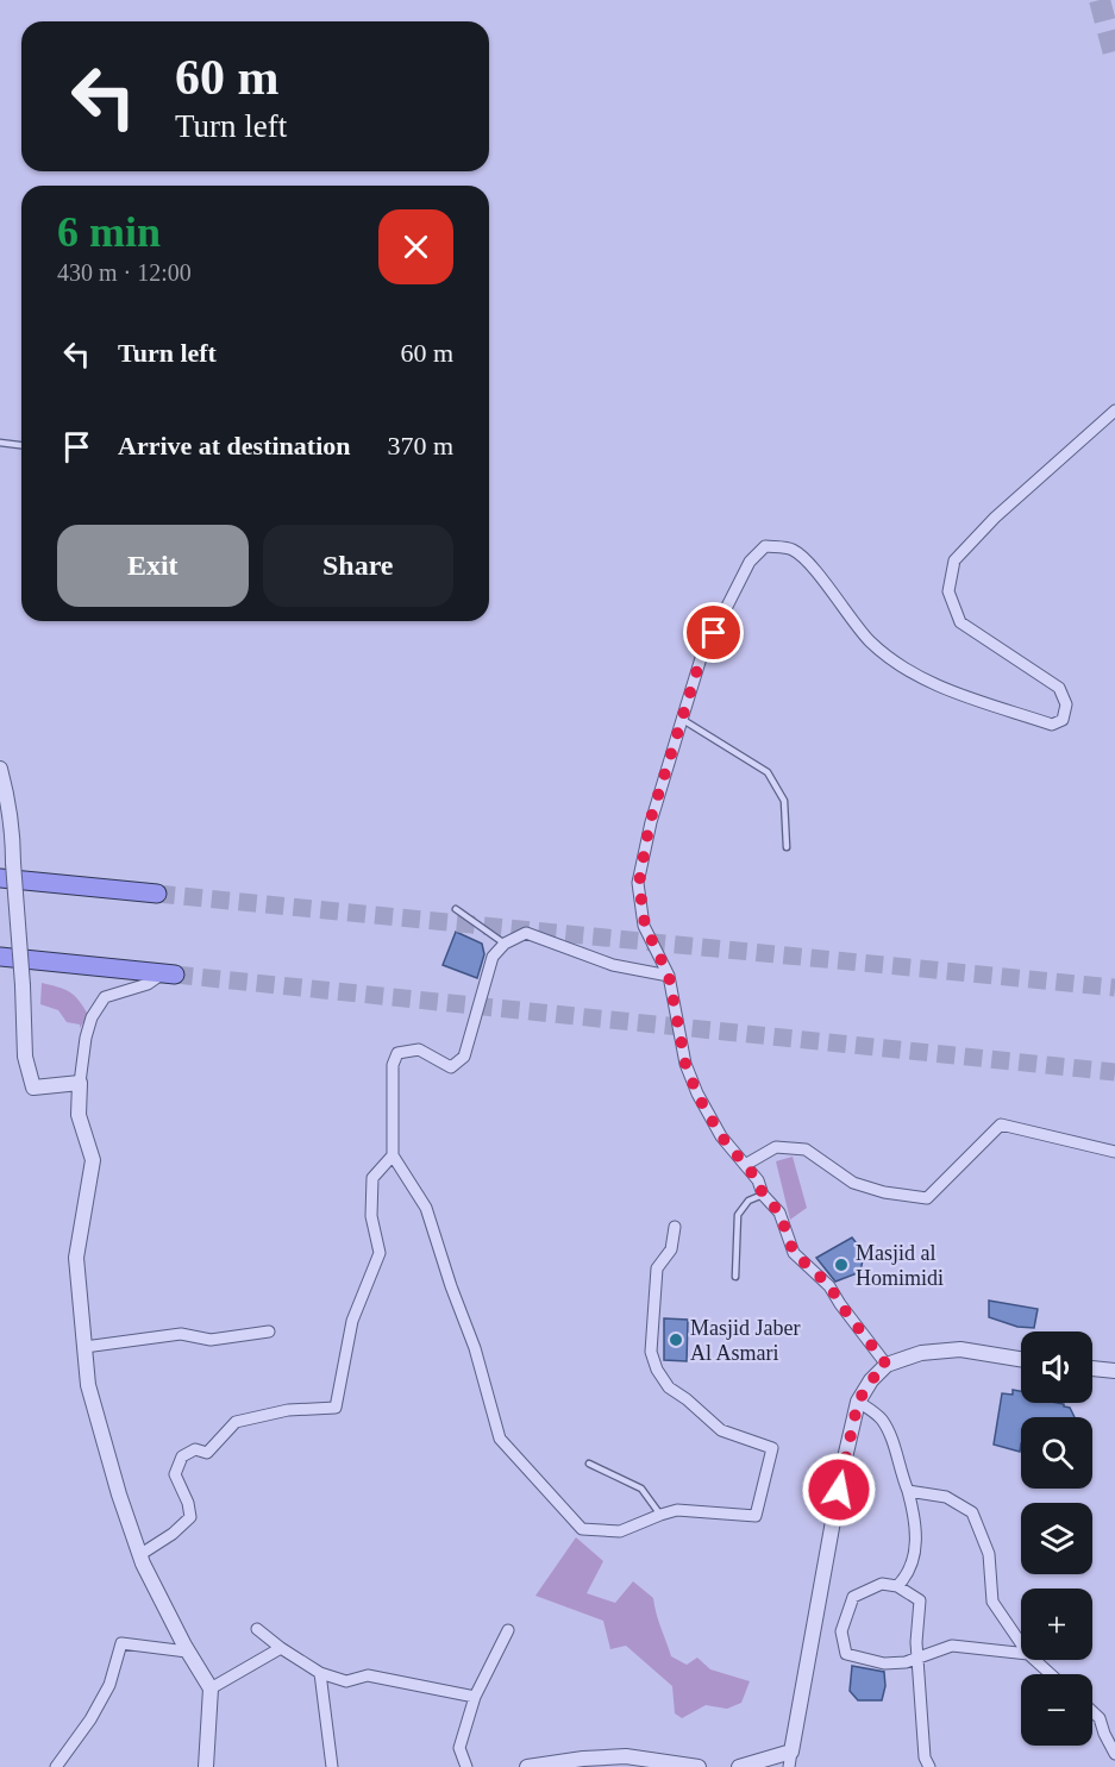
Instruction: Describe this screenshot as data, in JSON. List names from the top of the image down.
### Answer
{
  "places": ["Masjid al Homimidi", "Masjid Jaber Al Asmari"],
  "page": {
    "turn": ["60 m", "Turn left"],
    "heading": ["6 min", "430 m · 12:00"],
    "list": [
      {
        "name": "Turn left",
        "value": "60 m"
      },
      {
        "name": "Arrive at destination",
        "value": "370 m"
      }
    ],
    "buttons": ["Exit", "Share"],
    "map_buttons": ["+", "−"]
  }
}
